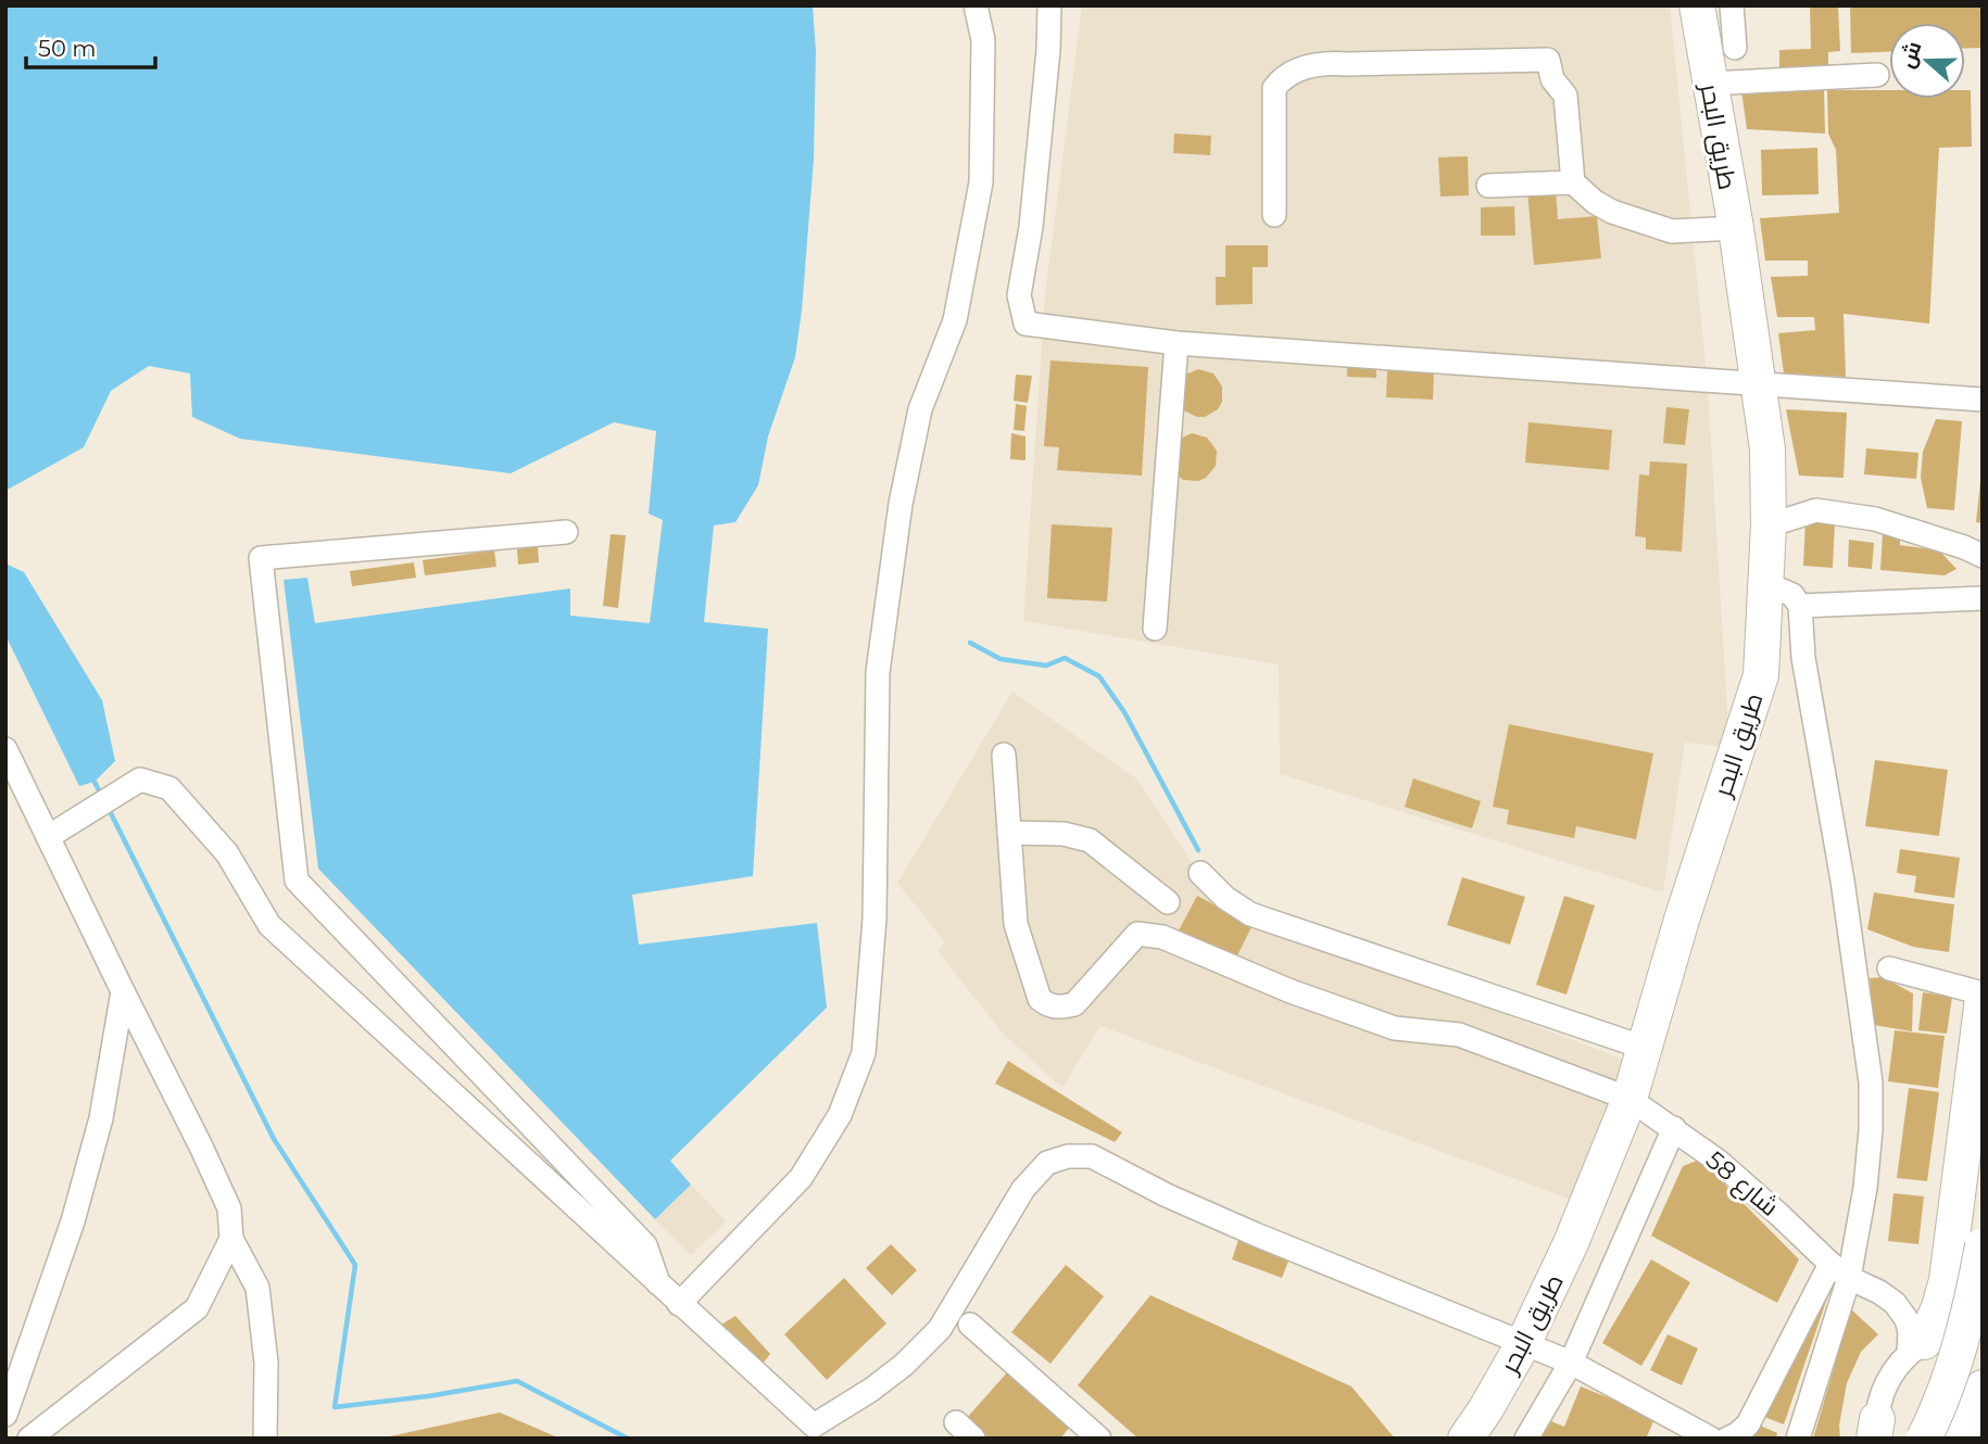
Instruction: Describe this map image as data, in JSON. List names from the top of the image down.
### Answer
{
  "streets": {
    "highway": ["طريق البحر"],
    "street": ["شارع 58"]
  },
  "crossings": [
    ["طريق البحر", "شارع 58"]
  ],
  "scale_bar": "50 m",
  "north": "left"
}
